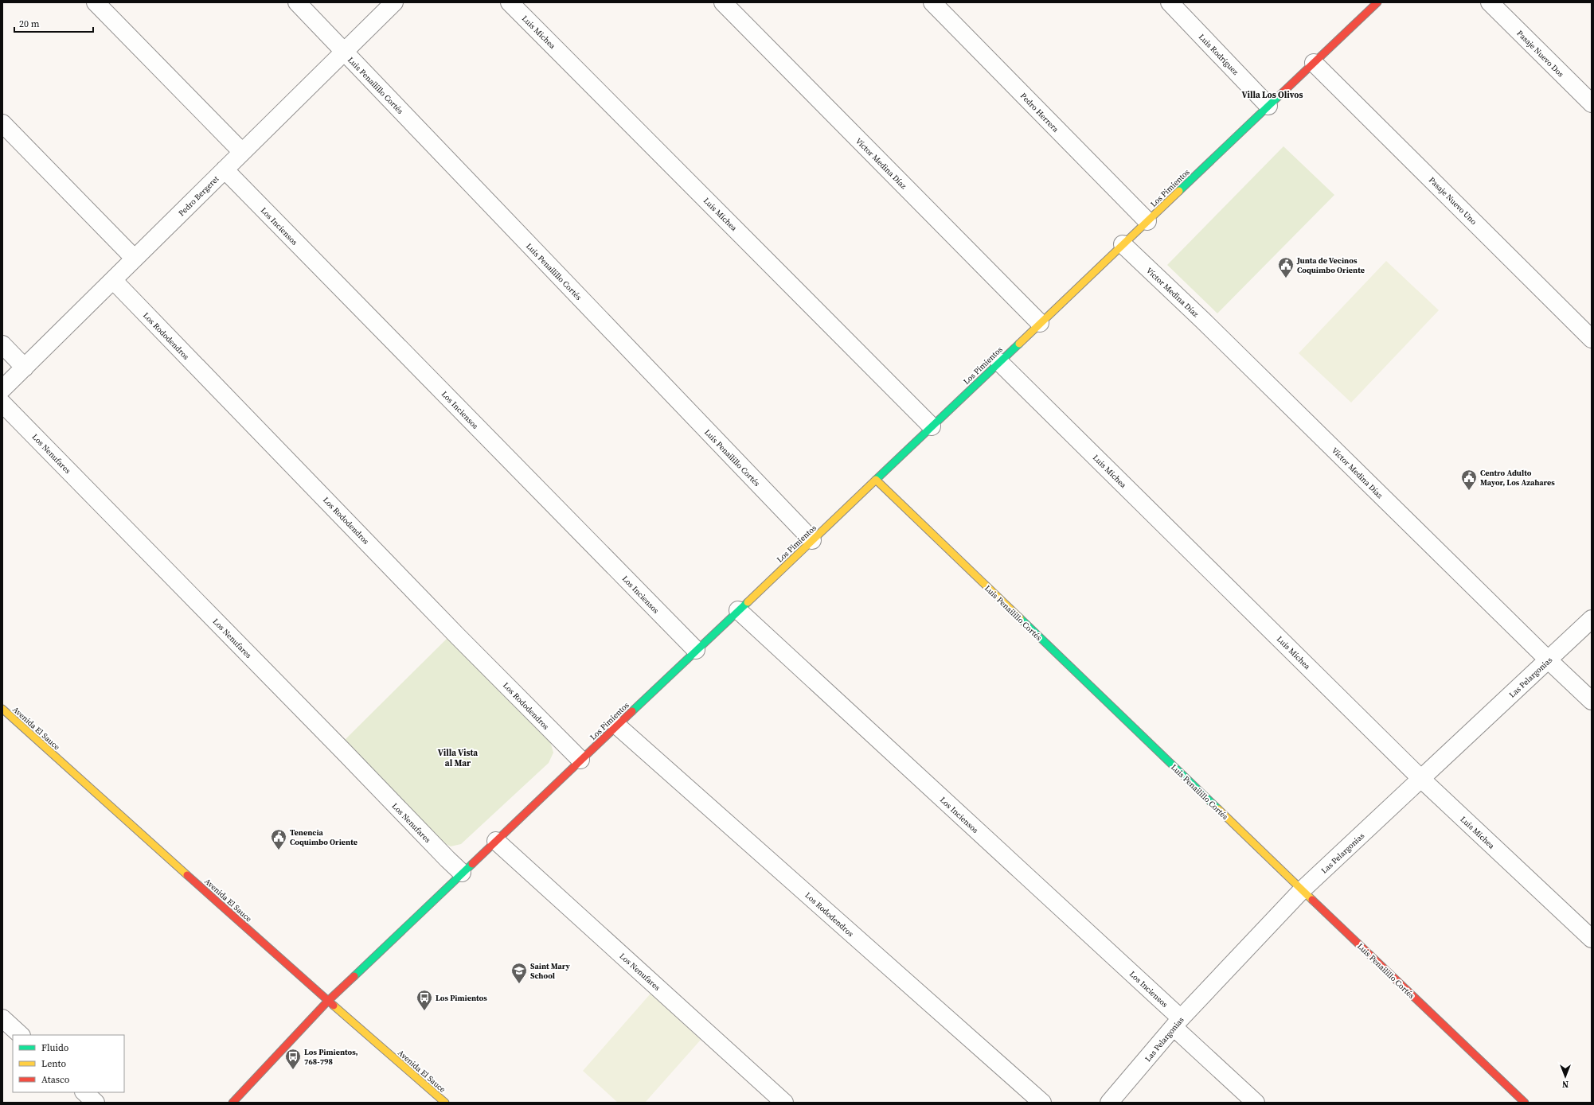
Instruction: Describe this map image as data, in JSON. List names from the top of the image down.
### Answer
{
  "streets": {
    "street": [
      "Luis Michea",
      "Pasaje Nuevo Dos",
      "Luis Rodríguez",
      "Luis Penailillo Cortés",
      "Pedro Herrera",
      "Víctor Medina Díaz",
      "Los Pimientos",
      "Pedro Bergeret",
      "Pasaje Nuevo Uno",
      "Los Inciensos",
      "Los Rododendros",
      "Los Nenufares",
      "Las Pelargonias",
      "Avenida El Sauce"
    ]
  },
  "crossings": [
    ["Luis Michea", "Los Pimientos"],
    ["Luis Michea", "Las Pelargonias"],
    ["Luis Rodríguez", "Los Pimientos"],
    ["Luis Penailillo Cortés", "Los Pimientos"],
    ["Luis Penailillo Cortés", "Pedro Bergeret"],
    ["Luis Penailillo Cortés", "Las Pelargonias"],
    ["Pedro Herrera", "Los Pimientos"],
    ["Víctor Medina Díaz", "Los Pimientos"],
    ["Víctor Medina Díaz", "Las Pelargonias"],
    ["Los Pimientos", "Pasaje Nuevo Uno"],
    ["Los Pimientos", "Los Inciensos"],
    ["Los Pimientos", "Los Rododendros"],
    ["Los Pimientos", "Los Nenufares"],
    ["Los Pimientos", "Avenida El Sauce"],
    ["Pedro Bergeret", "Los Inciensos"],
    ["Pedro Bergeret", "Los Rododendros"],
    ["Los Inciensos", "Las Pelargonias"]
  ],
  "districts": ["Villa Los Olivos", "Villa Vista al Mar"],
  "places": {
    "public building": ["Junta de Vecinos Coquimbo Oriente", "Centro Adulto Mayor, Los Azahares", "Tenencia Coquimbo Oriente"],
    "school or university": ["Saint Mary School"],
    "bus stop": ["Los Pimientos", "Los Pimientos, 768-798"]
  },
  "legend": ["Fluido", "Lento", "Atasco"],
  "scale_bar": "20 m",
  "north": "bottom"
}
